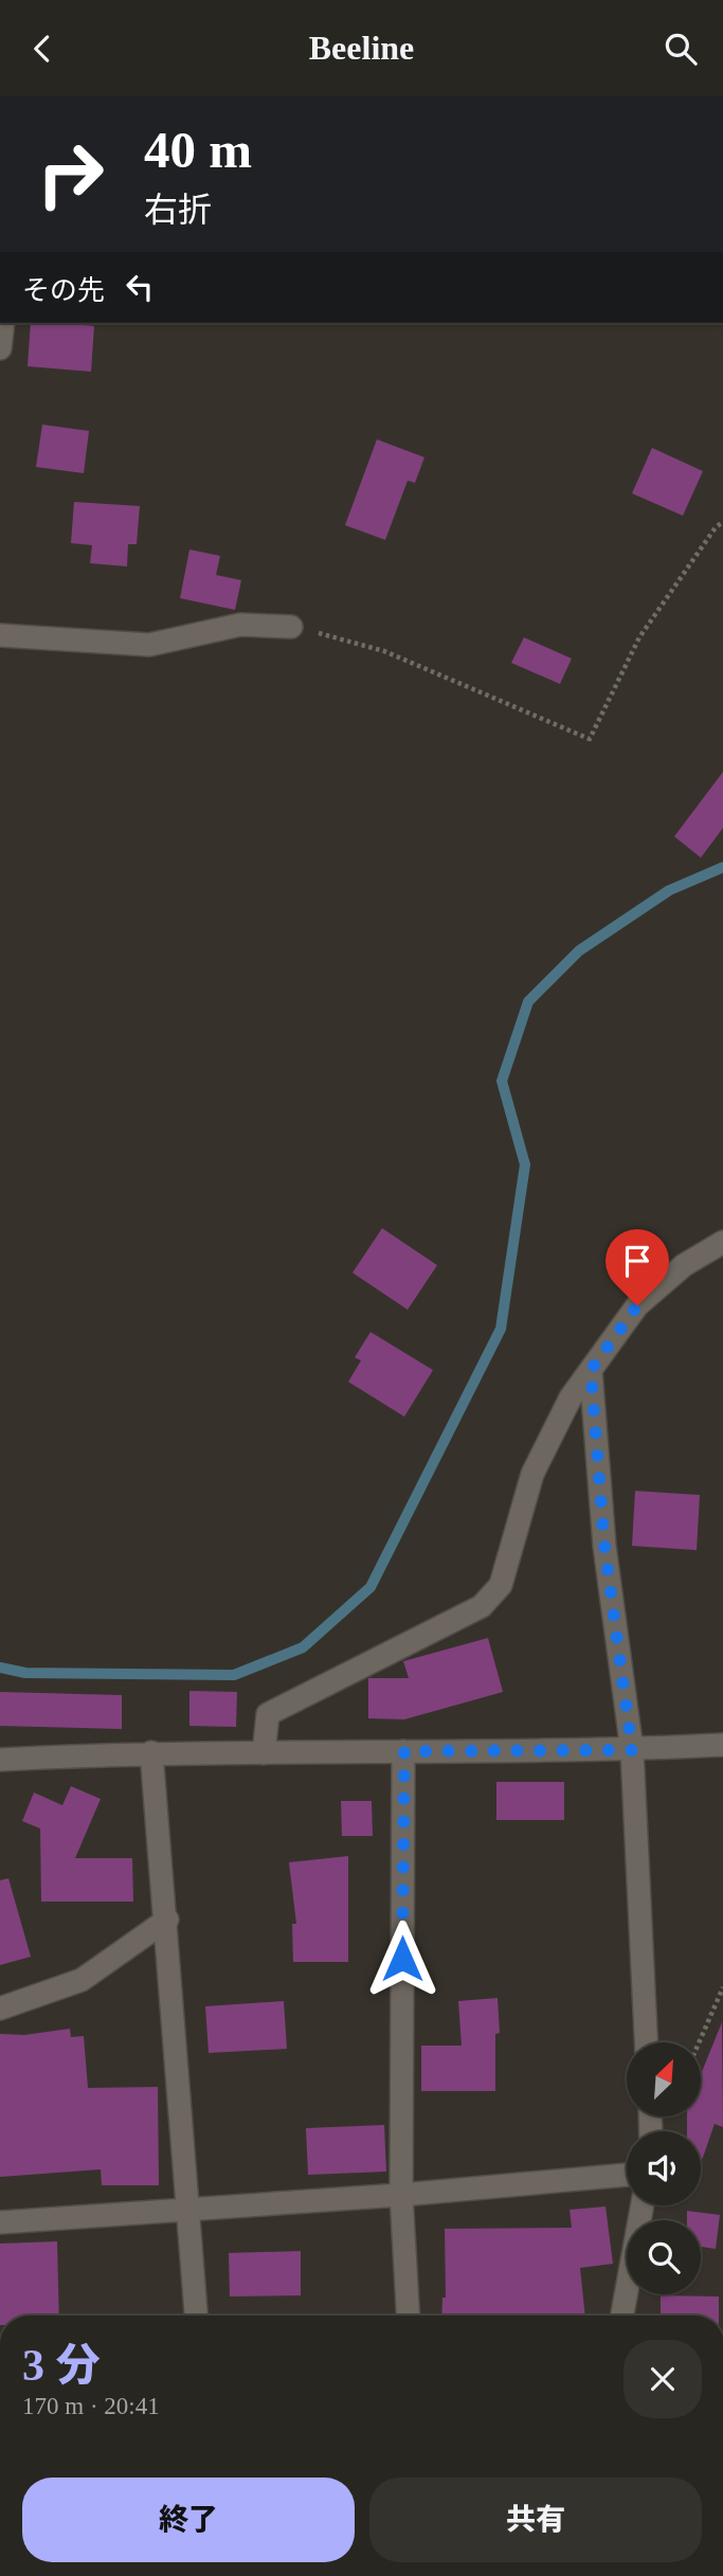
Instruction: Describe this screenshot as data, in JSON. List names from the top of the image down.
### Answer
{
  "north": "top right",
  "page": {
    "header": "Beeline",
    "turn": ["40 m", "右折"],
    "then": "その先",
    "heading": ["3 分", "170 m · 20:41"],
    "buttons": ["終了", "共有"]
  }
}
